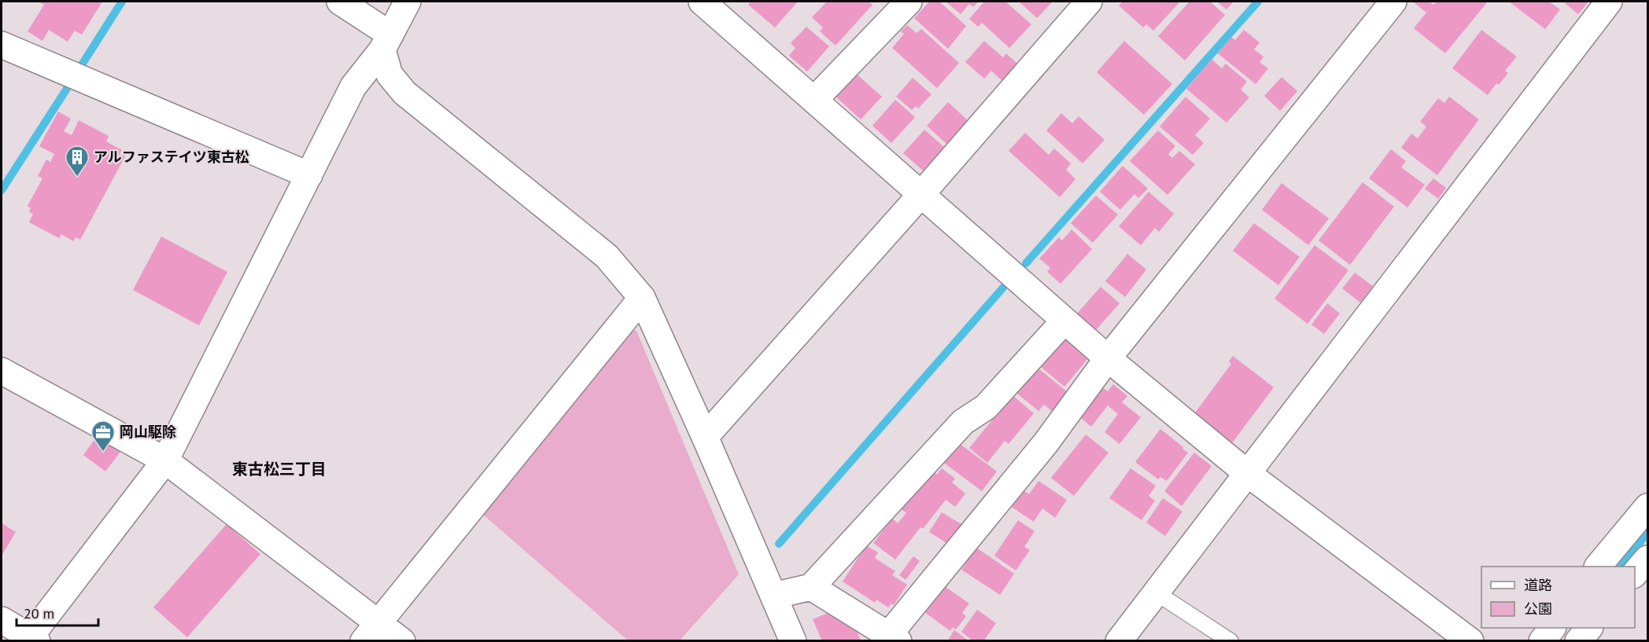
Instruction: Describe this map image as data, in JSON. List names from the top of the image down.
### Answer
{
  "districts": ["東古松三丁目"],
  "places": {
    "building": ["アルファステイツ東古松"],
    "office": ["岡山駆除"]
  },
  "legend": ["道路", "公園"],
  "scale_bar": "20 m"
}
